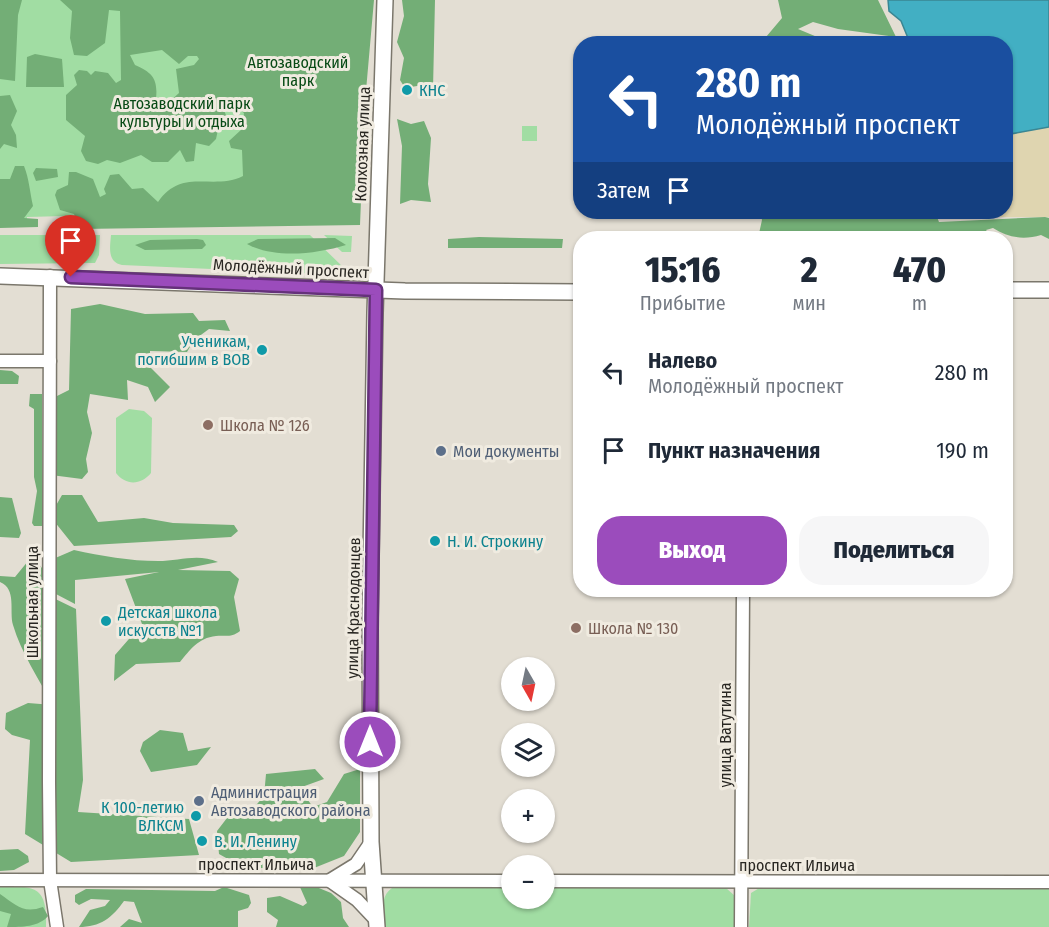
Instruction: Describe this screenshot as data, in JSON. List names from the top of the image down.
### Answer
{
  "streets": {
    "main road": ["Колхозная улица", "Молодёжный проспект", "улица Краснодонцев"],
    "street": ["Школьная улица", "улица Ватутина", "проспект Ильича"]
  },
  "crossings": [
    ["Колхозная улица", "Молодёжный проспект"],
    ["Колхозная улица", "улица Краснодонцев"],
    ["Молодёжный проспект", "Школьная улица"],
    ["Молодёжный проспект", "улица Краснодонцев"],
    ["Школьная улица", "проспект Ильича"],
    ["улица Краснодонцев", "проспект Ильича"],
    ["улица Ватутина", "проспект Ильича"]
  ],
  "parks": ["Автозаводский парк", "Автозаводский парк культуры и отдыха"],
  "places": [
    "КНС",
    "Ученикам, погибшим в ВОВ",
    "Школа № 126",
    "Мои документы",
    "Н. И. Строкину",
    "Детская школа искусств №1",
    "Школа № 130",
    "Администрация Автозаводского района",
    "К 100-летию ВЛКСМ",
    "В. И. Ленину"
  ],
  "north": "bottom",
  "page": {
    "turn": ["280 m", "Молодёжный проспект"],
    "then": "Затем",
    "eta": [
      "15:16",
      "Прибытие",
      "2",
      "мин",
      "470",
      "m"
    ],
    "list": [
      {
        "name": "Налево",
        "note": "Молодёжный проспект",
        "value": "280 m"
      },
      {
        "name": "Пункт назначения",
        "value": "190 m"
      }
    ],
    "buttons": ["Выход", "Поделиться"],
    "map_buttons": ["+", "−"]
  }
}
